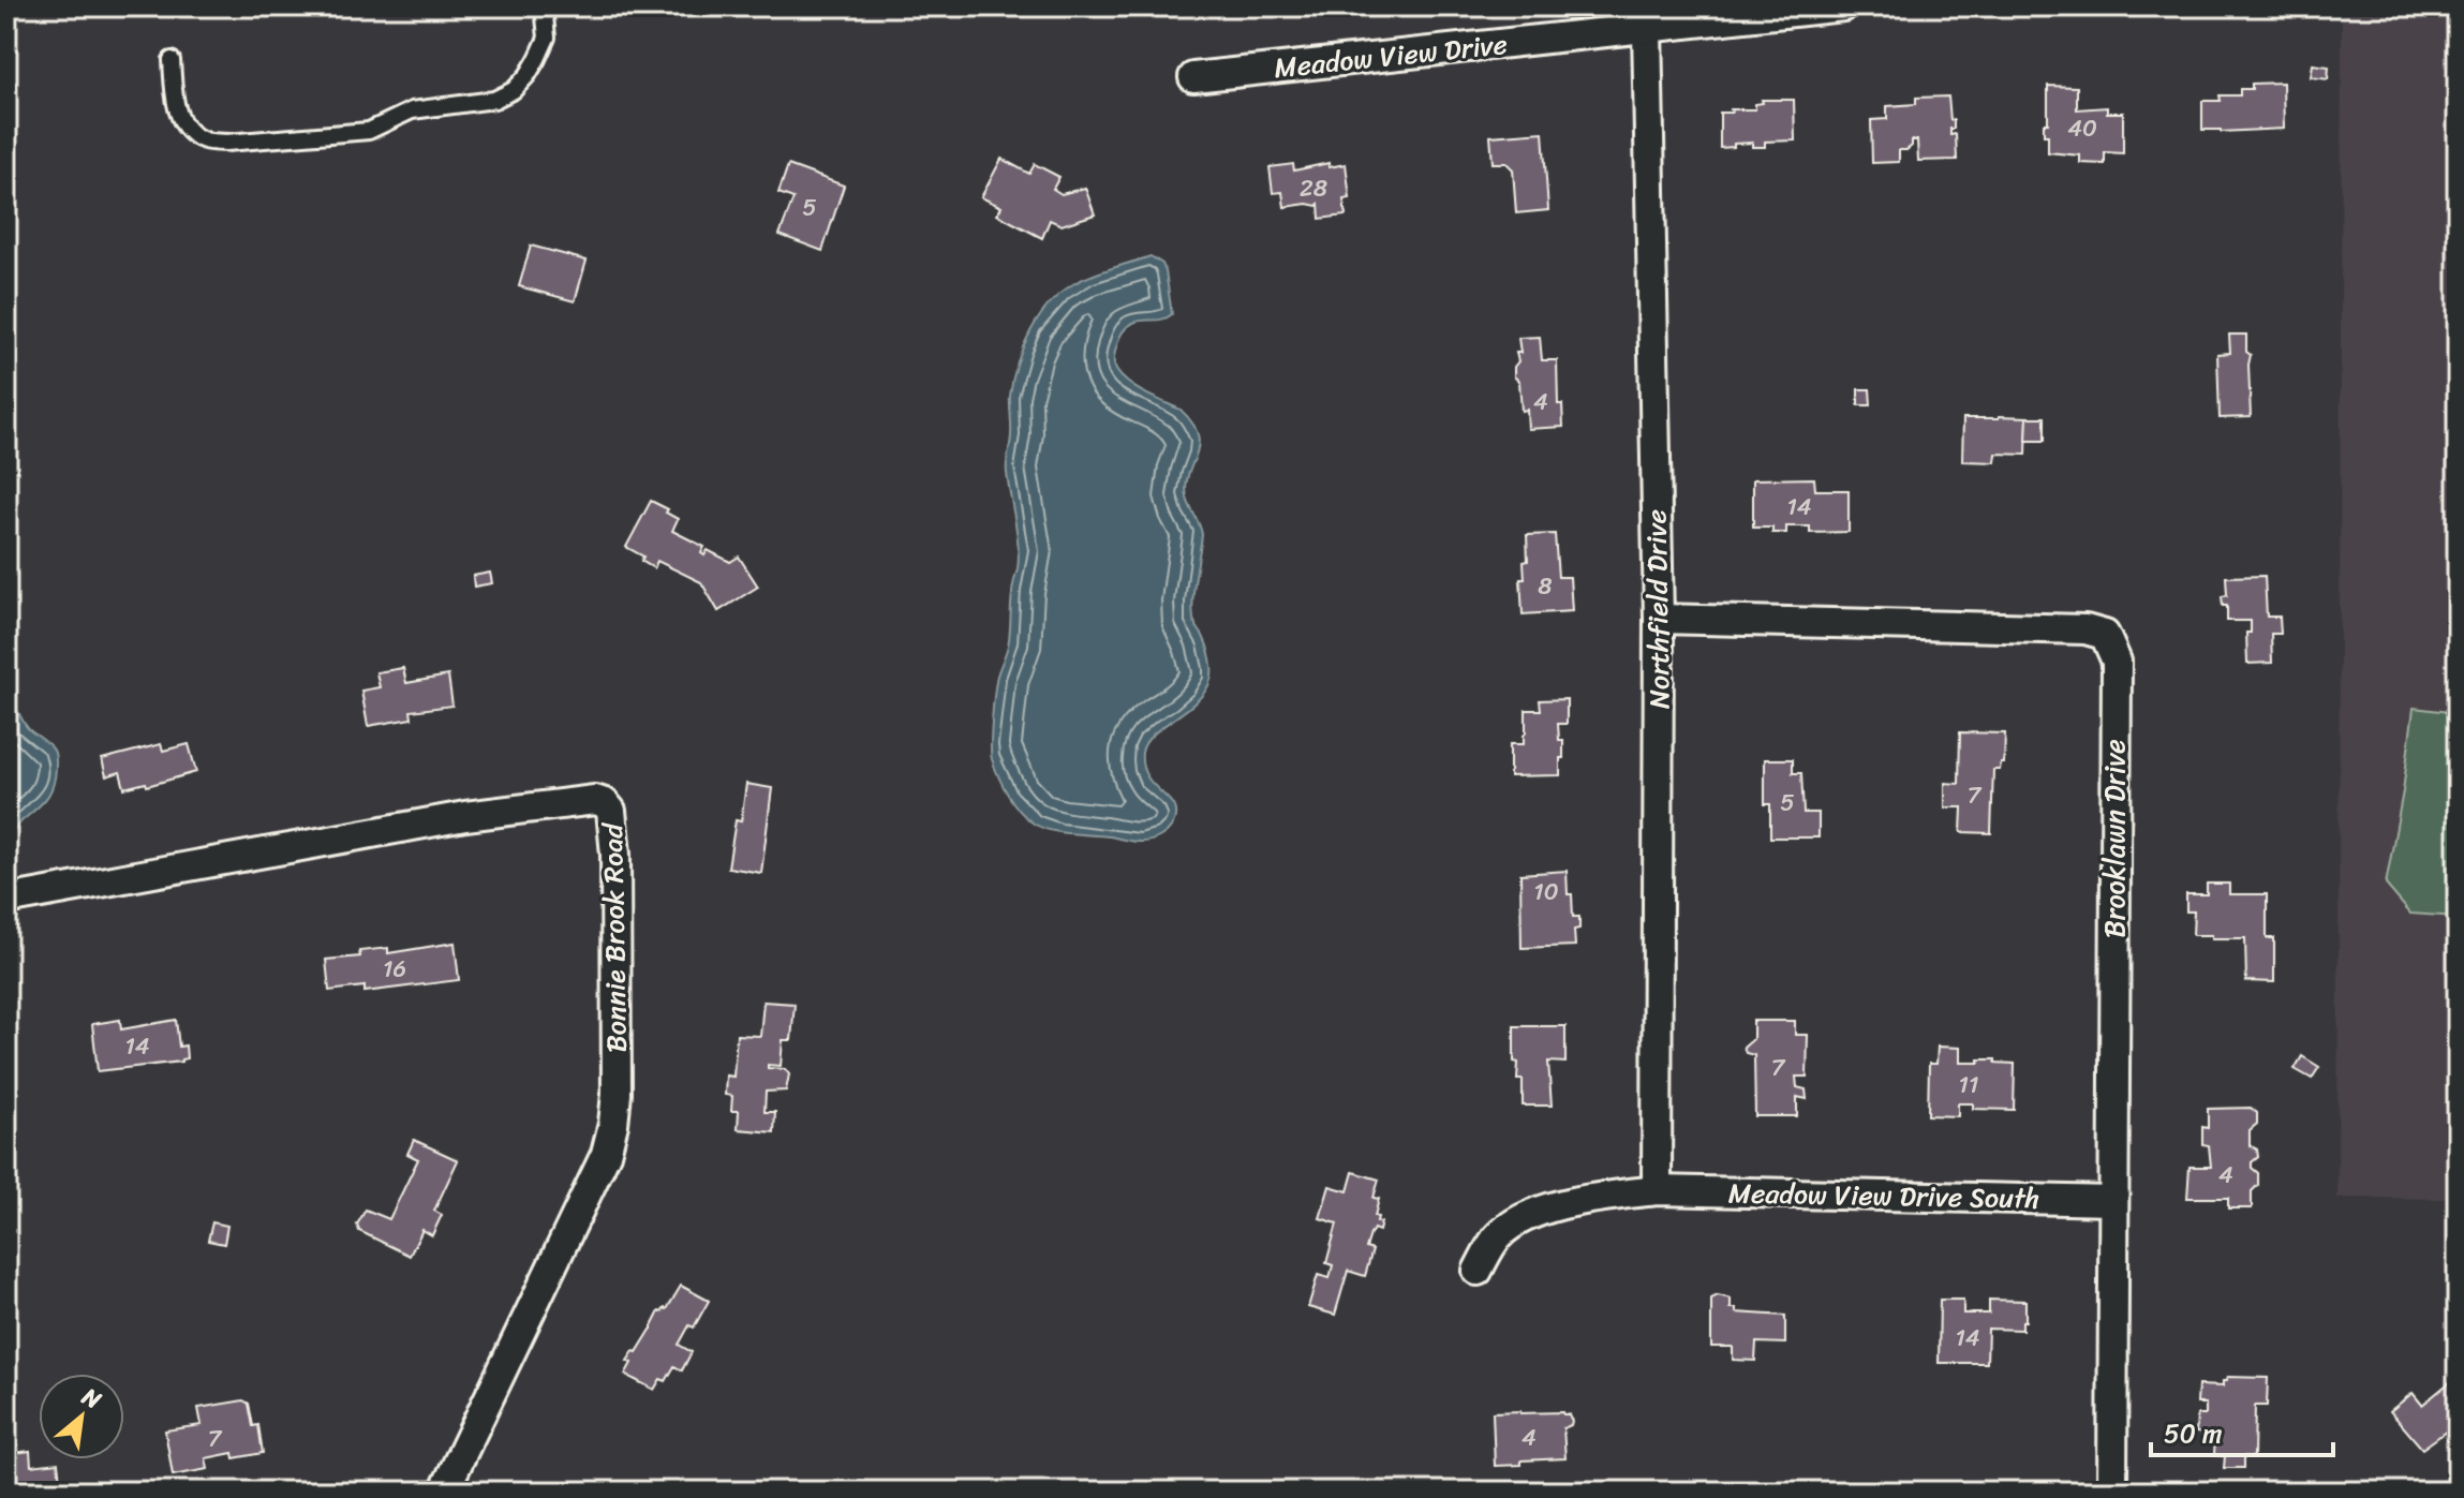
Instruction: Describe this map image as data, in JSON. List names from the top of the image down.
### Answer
{
  "streets": {
    "street": [
      "Meadow View Drive",
      "Northfield Drive",
      "Brooklawn Drive",
      "Bonnie Brook Road",
      "Meadow View Drive South"
    ]
  },
  "crossings": [
    ["Meadow View Drive", "Northfield Drive"],
    ["Northfield Drive", "Brooklawn Drive"],
    ["Northfield Drive", "Meadow View Drive South"],
    ["Brooklawn Drive", "Meadow View Drive South"]
  ],
  "house_numbers": [
    "40",
    "28",
    "5",
    "4",
    "14",
    "8",
    "7",
    "5",
    "10",
    "16",
    "14",
    "7",
    "11",
    "4",
    "14",
    "4",
    "7"
  ],
  "scale_bar": "50 m",
  "north": "top right"
}
